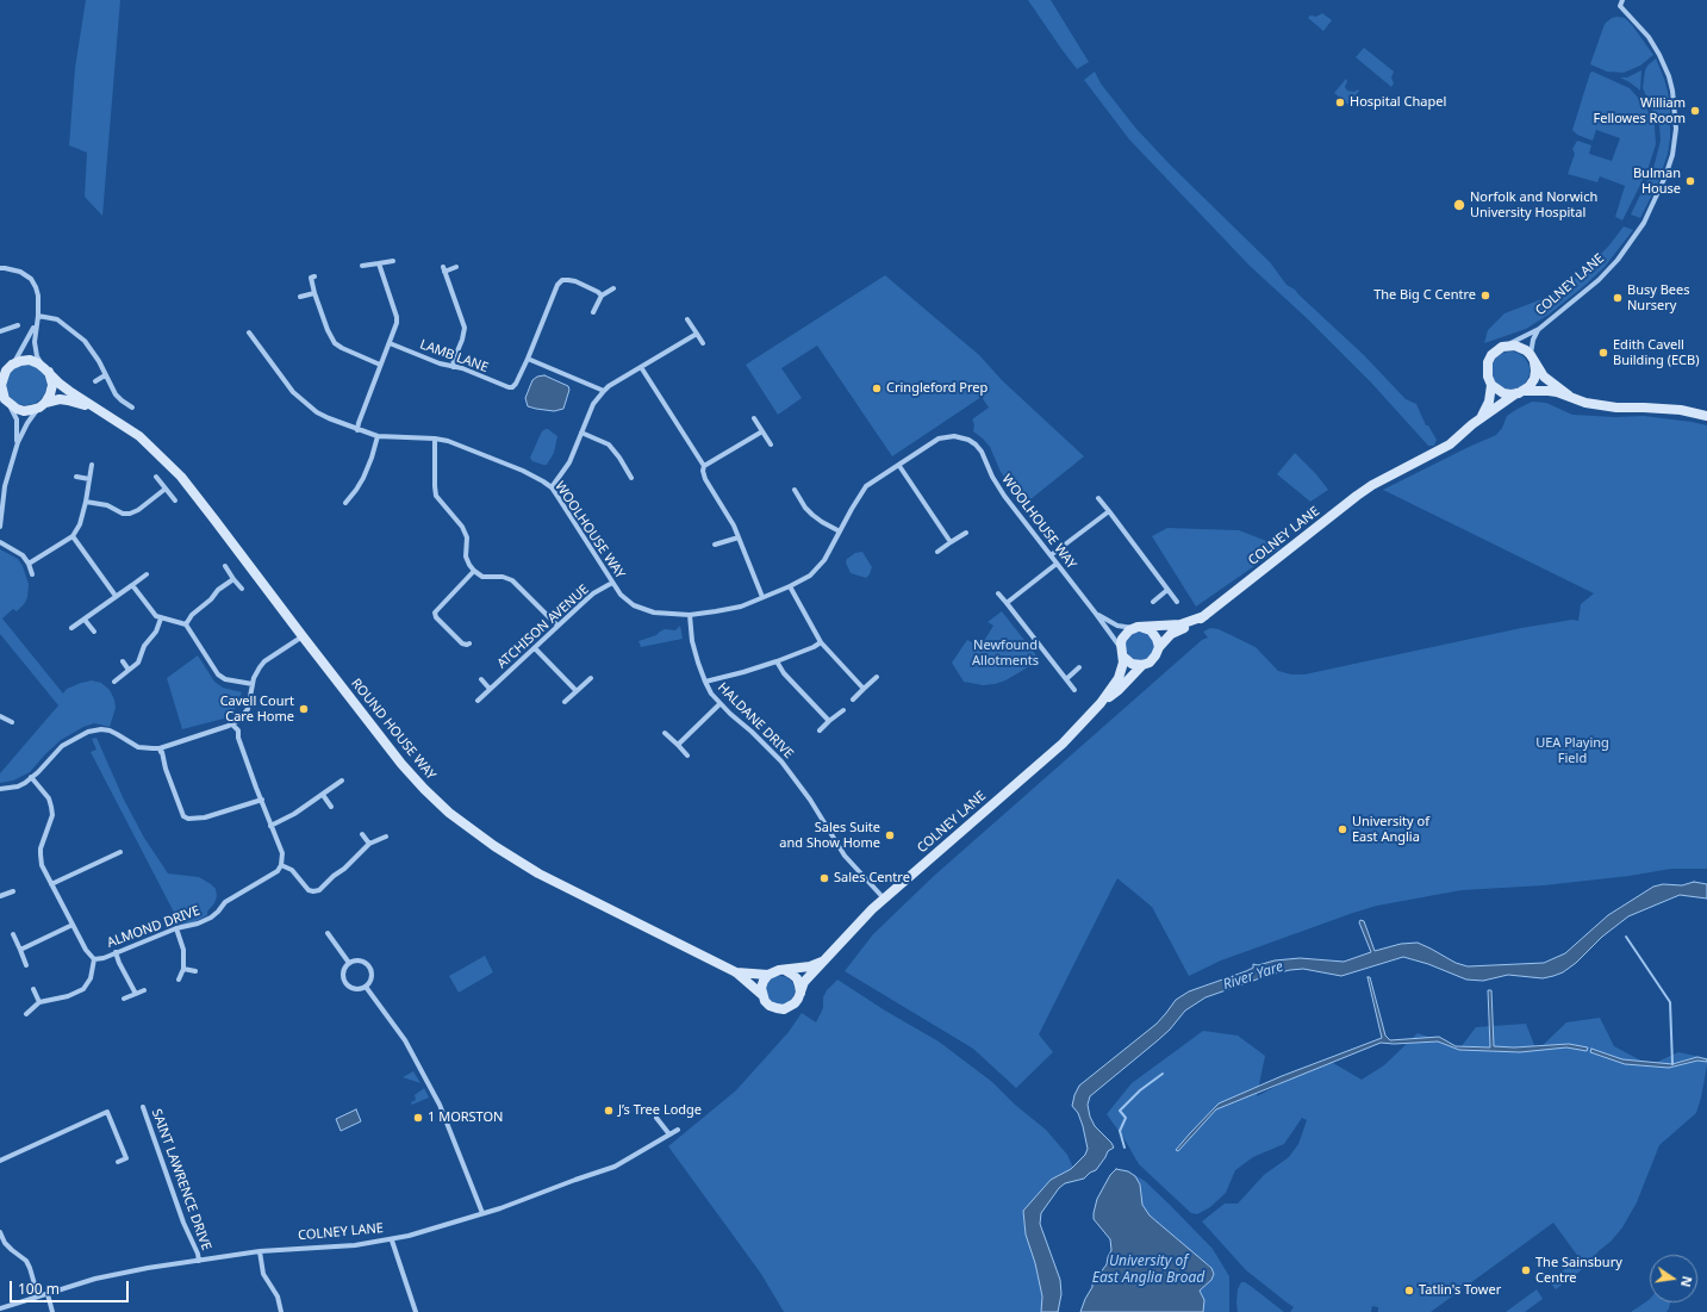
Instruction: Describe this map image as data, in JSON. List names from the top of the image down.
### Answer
{
  "streets": {
    "street": [
      "COLNEY LANE",
      "LAMB LANE",
      "WOOLHOUSE WAY",
      "ATCHISON AVENUE",
      "HALDANE DRIVE",
      "ROUND HOUSE WAY",
      "ALMOND DRIVE",
      "SAINT LAWRENCE DRIVE"
    ]
  },
  "crossings": [
    ["COLNEY LANE", "WOOLHOUSE WAY"],
    ["COLNEY LANE", "HALDANE DRIVE"],
    ["COLNEY LANE", "ROUND HOUSE WAY"],
    ["COLNEY LANE", "SAINT LAWRENCE DRIVE"],
    ["WOOLHOUSE WAY", "ATCHISON AVENUE"],
    ["WOOLHOUSE WAY", "HALDANE DRIVE"]
  ],
  "water": ["River Yare", "University of East Anglia Broad"],
  "parks": ["Newfound Allotments", "UEA Playing Field"],
  "places": [
    "Hospital Chapel",
    "William Fellowes Room",
    "Bulman House",
    "Norfolk and Norwich University Hospital",
    "The Big C Centre",
    "Busy Bees Nursery",
    "Edith Cavell Building (ECB)",
    "Cringleford Prep",
    "Cavell Court Care Home",
    "University of East Anglia",
    "Sales Suite and Show Home",
    "Sales Centre",
    "J’s Tree Lodge",
    "1 MORSTON",
    "The Sainsbury Centre",
    "Tatlin's Tower"
  ],
  "scale_bar": "100 m",
  "north": "right"
}
